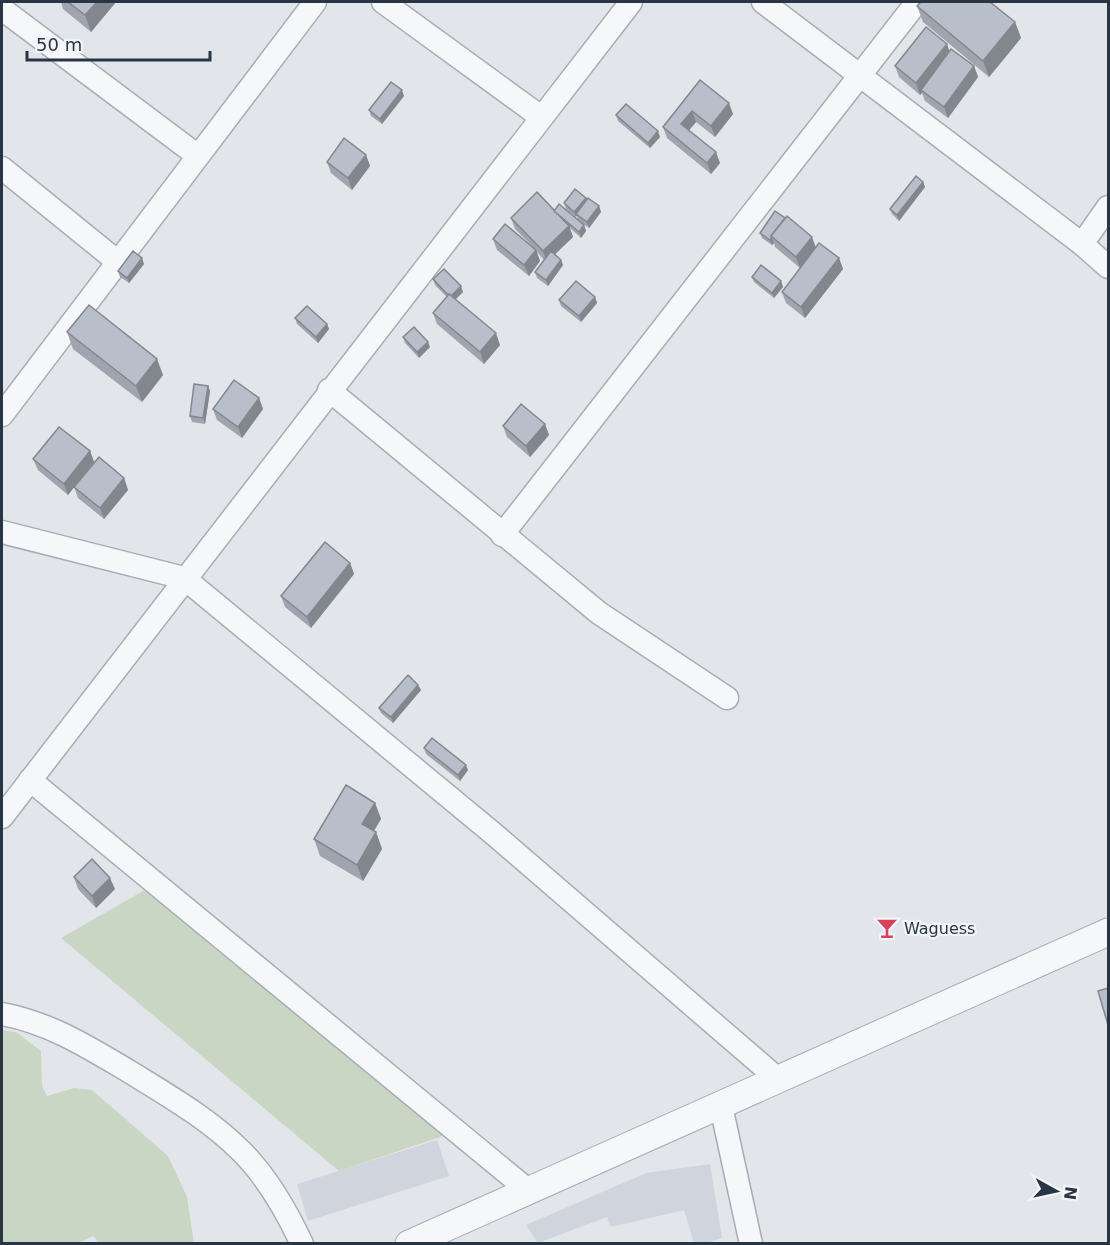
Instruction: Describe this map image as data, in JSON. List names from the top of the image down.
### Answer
{
  "places": {
    "bar": ["Waguess"]
  },
  "scale_bar": "50 m",
  "north": "right"
}
